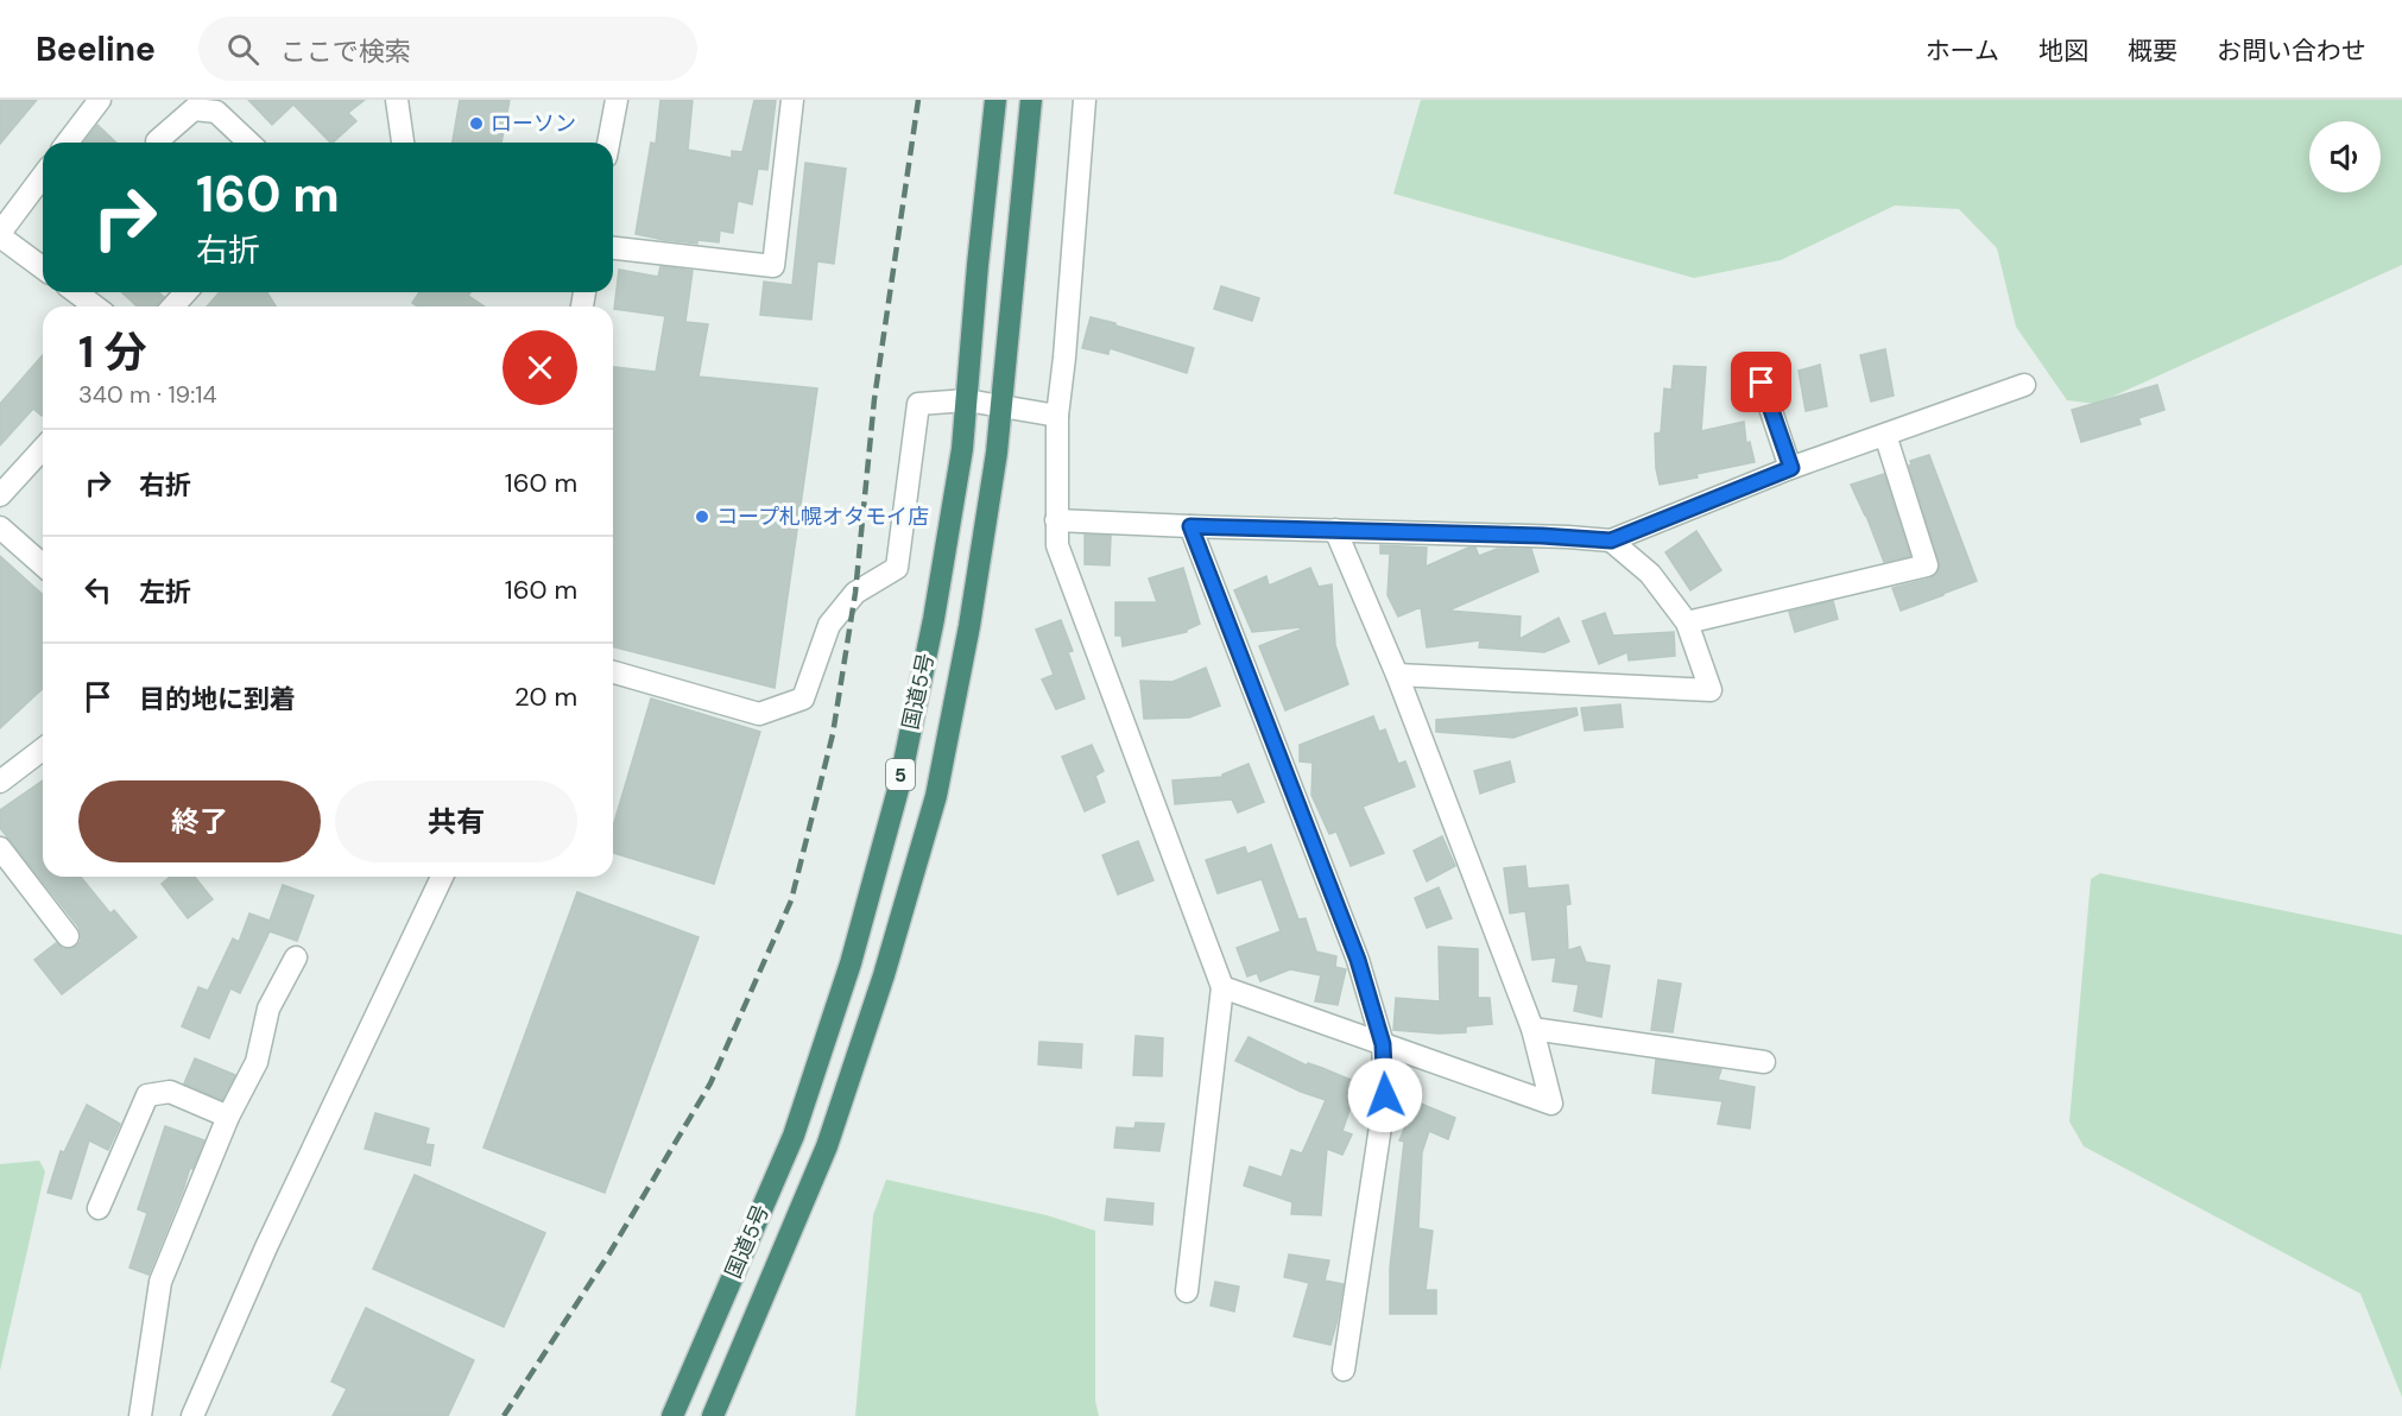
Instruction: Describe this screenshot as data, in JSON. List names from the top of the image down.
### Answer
{
  "streets": {
    "highway": ["国道5号", "5"]
  },
  "places": ["ローソン", "コープ札幌オタモイ店"],
  "page": {
    "header": "Beeline",
    "search": "ここで検索",
    "nav": [
      "ホーム",
      "地図",
      "概要",
      "お問い合わせ"
    ],
    "turn": ["160 m", "右折"],
    "heading": ["1 分", "340 m · 19:14"],
    "list": [
      {
        "name": "右折",
        "value": "160 m"
      },
      {
        "name": "左折",
        "value": "160 m"
      },
      {
        "name": "目的地に到着",
        "value": "20 m"
      }
    ],
    "buttons": ["終了", "共有"]
  }
}
